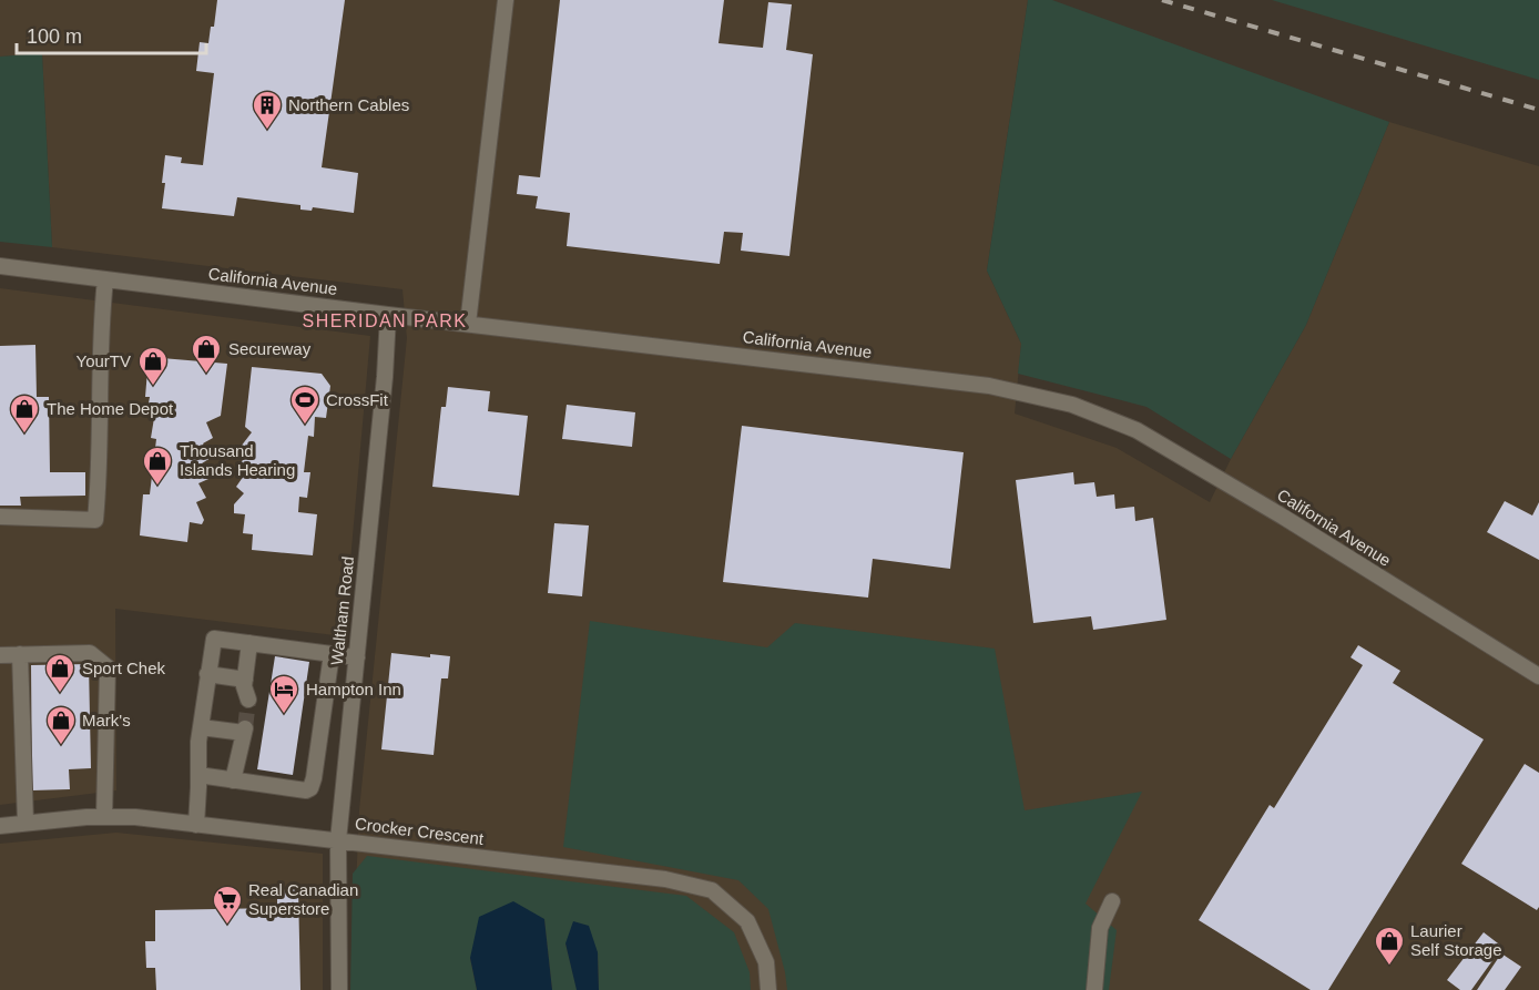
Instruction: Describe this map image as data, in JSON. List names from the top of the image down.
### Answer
{
  "streets": {
    "street": ["California Avenue", "Waltham Road", "Crocker Crescent"]
  },
  "crossings": [
    ["California Avenue", "Waltham Road"],
    ["Waltham Road", "Crocker Crescent"]
  ],
  "districts": ["SHERIDAN PARK"],
  "places": {
    "building": ["Northern Cables"],
    "shop": [
      "Secureway",
      "YourTV",
      "The Home Depot",
      "Thousand Islands Hearing",
      "Sport Chek",
      "Mark's",
      "Laurier Self Storage"
    ],
    "sports": ["CrossFit"],
    "hotel": ["Hampton Inn"],
    "supermarket": ["Real Canadian Superstore"]
  },
  "scale_bar": "100 m"
}
